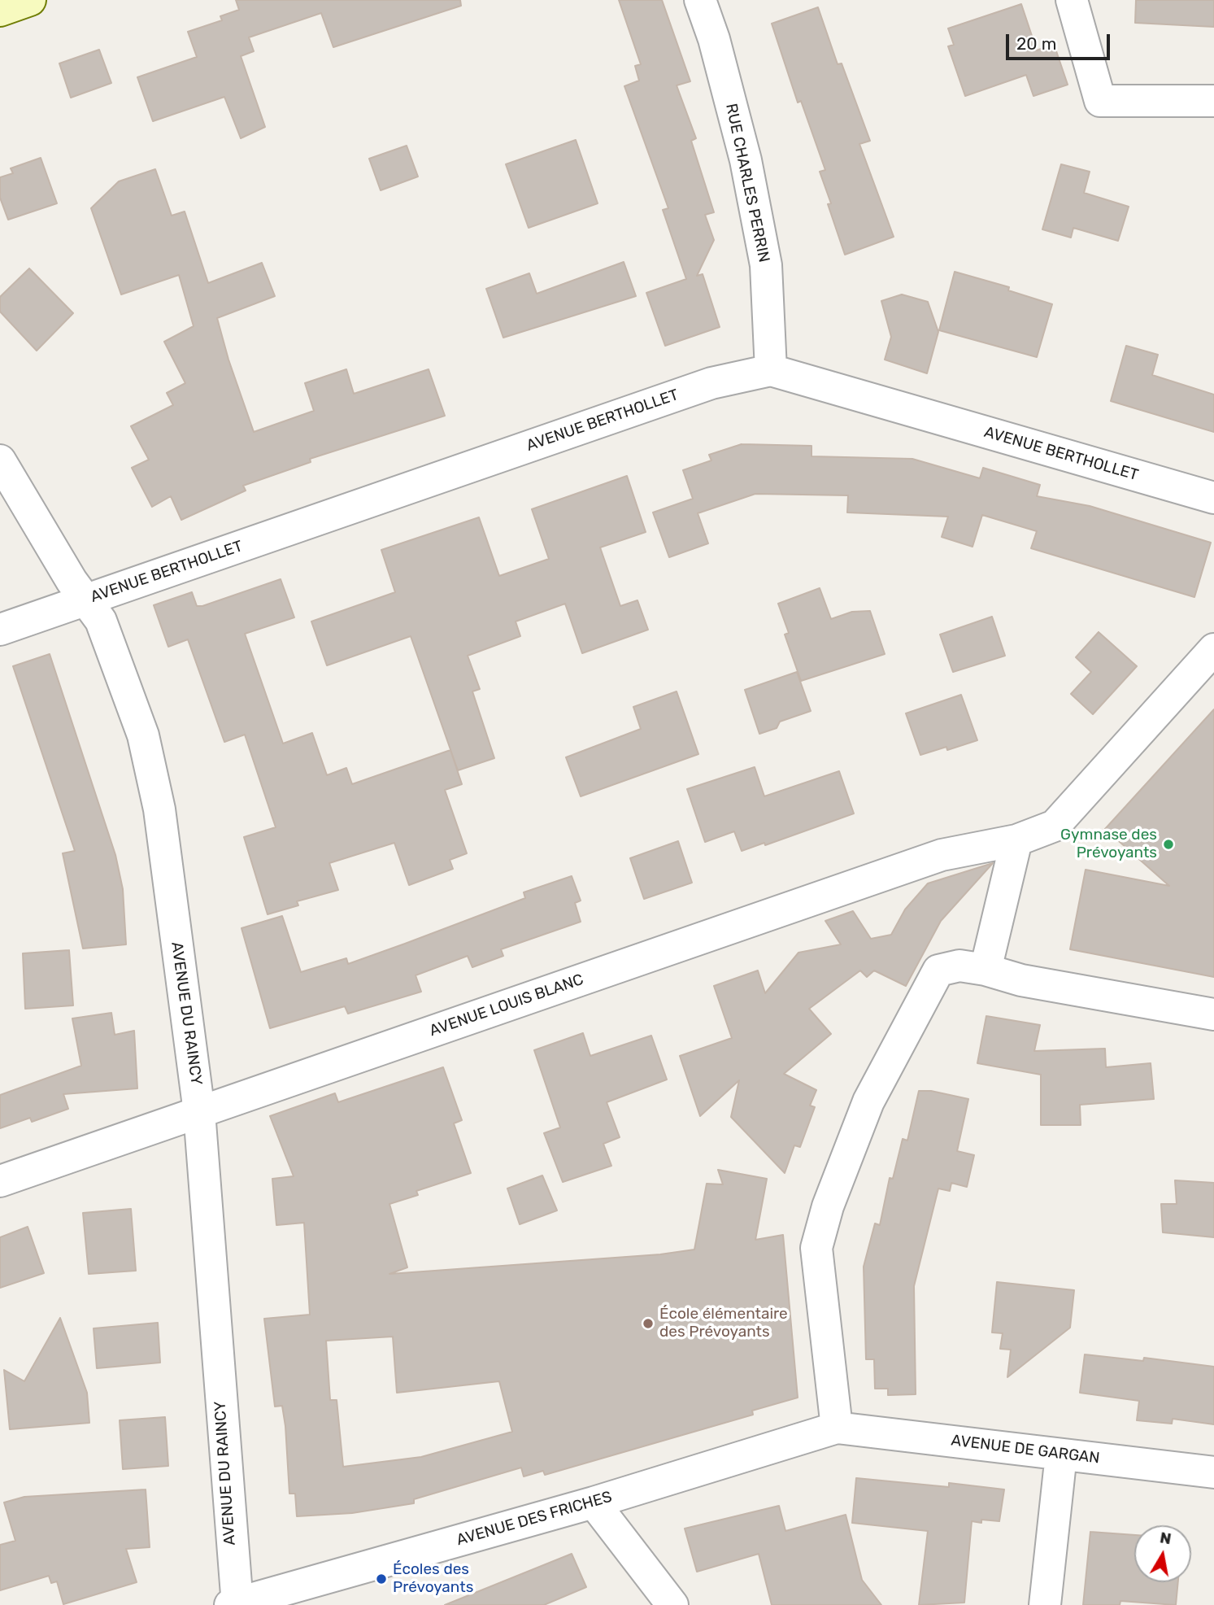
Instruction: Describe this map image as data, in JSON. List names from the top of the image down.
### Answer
{
  "streets": {
    "street": [
      "RUE CHARLES PERRIN",
      "AVENUE BERTHOLLET",
      "AVENUE LOUIS BLANC",
      "AVENUE DU RAINCY",
      "AVENUE DE GARGAN",
      "AVENUE DES FRICHES"
    ]
  },
  "crossings": [
    ["RUE CHARLES PERRIN", "AVENUE BERTHOLLET"],
    ["AVENUE BERTHOLLET", "AVENUE DU RAINCY"],
    ["AVENUE LOUIS BLANC", "AVENUE DU RAINCY"],
    ["AVENUE DU RAINCY", "AVENUE DES FRICHES"],
    ["AVENUE DE GARGAN", "AVENUE DES FRICHES"]
  ],
  "places": ["Gymnase des Prévoyants", "École élémentaire des Prévoyants", "Écoles des Prévoyants"],
  "scale_bar": "20 m",
  "north": "top"
}
